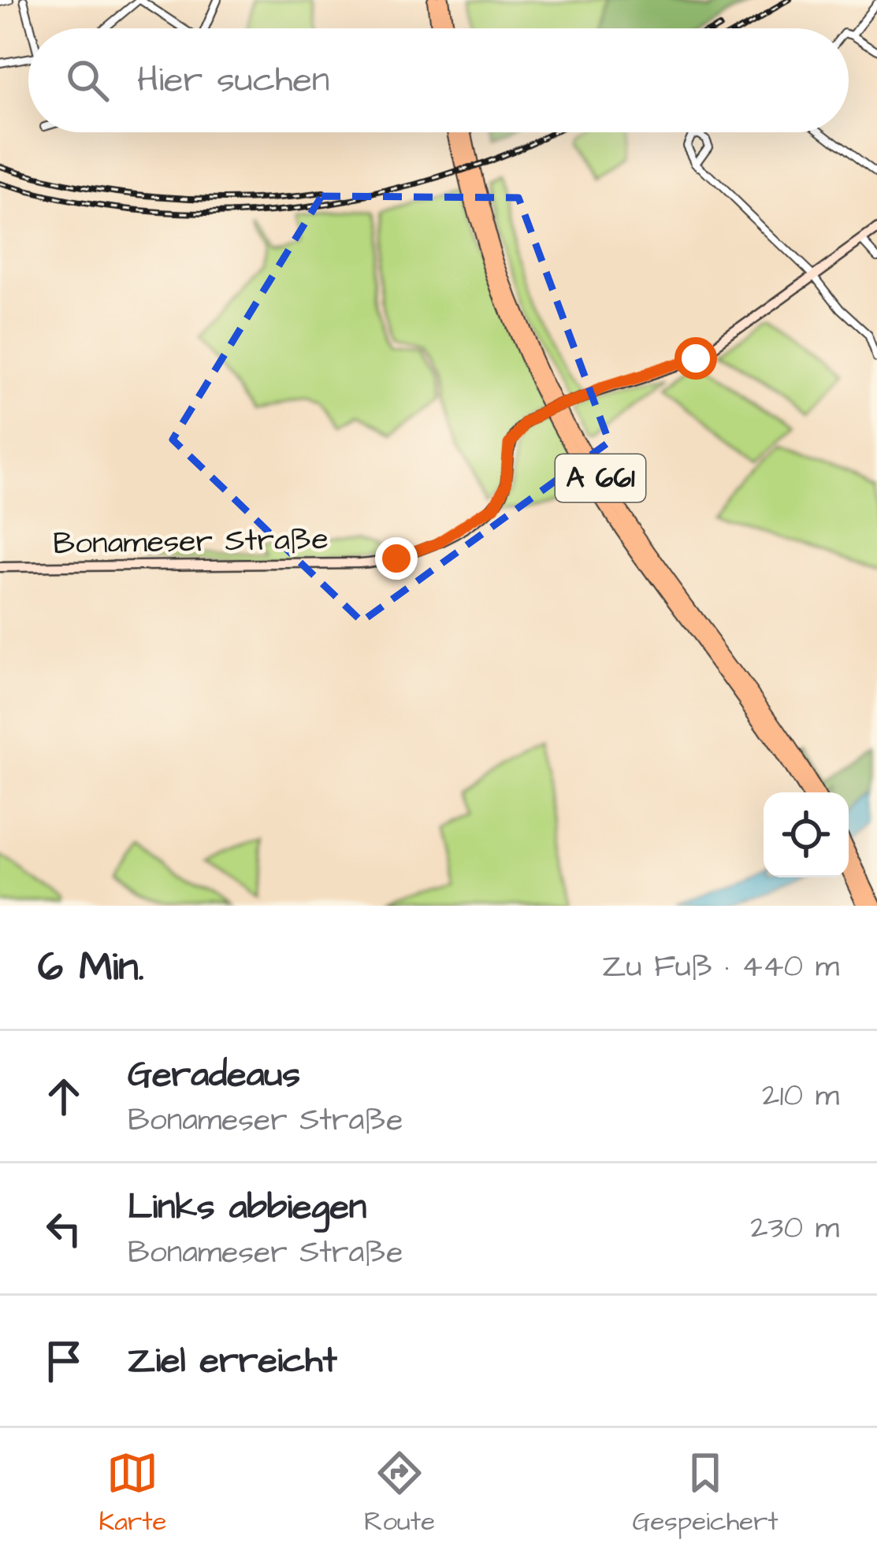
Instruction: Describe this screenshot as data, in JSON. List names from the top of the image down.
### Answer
{
  "streets": {
    "highway": ["A 661"],
    "street": ["Bonameser Straße"]
  },
  "page": {
    "search": "Hier suchen",
    "heading": ["6 Min.", "Zu Fuß · 440 m"],
    "list": [
      ["Geradeaus", "Bonameser Straße", "210 m"],
      ["Links abbiegen", "Bonameser Straße", "230 m"],
      "Ziel erreicht"
    ],
    "nav": ["Karte", "Route", "Gespeichert"]
  }
}
